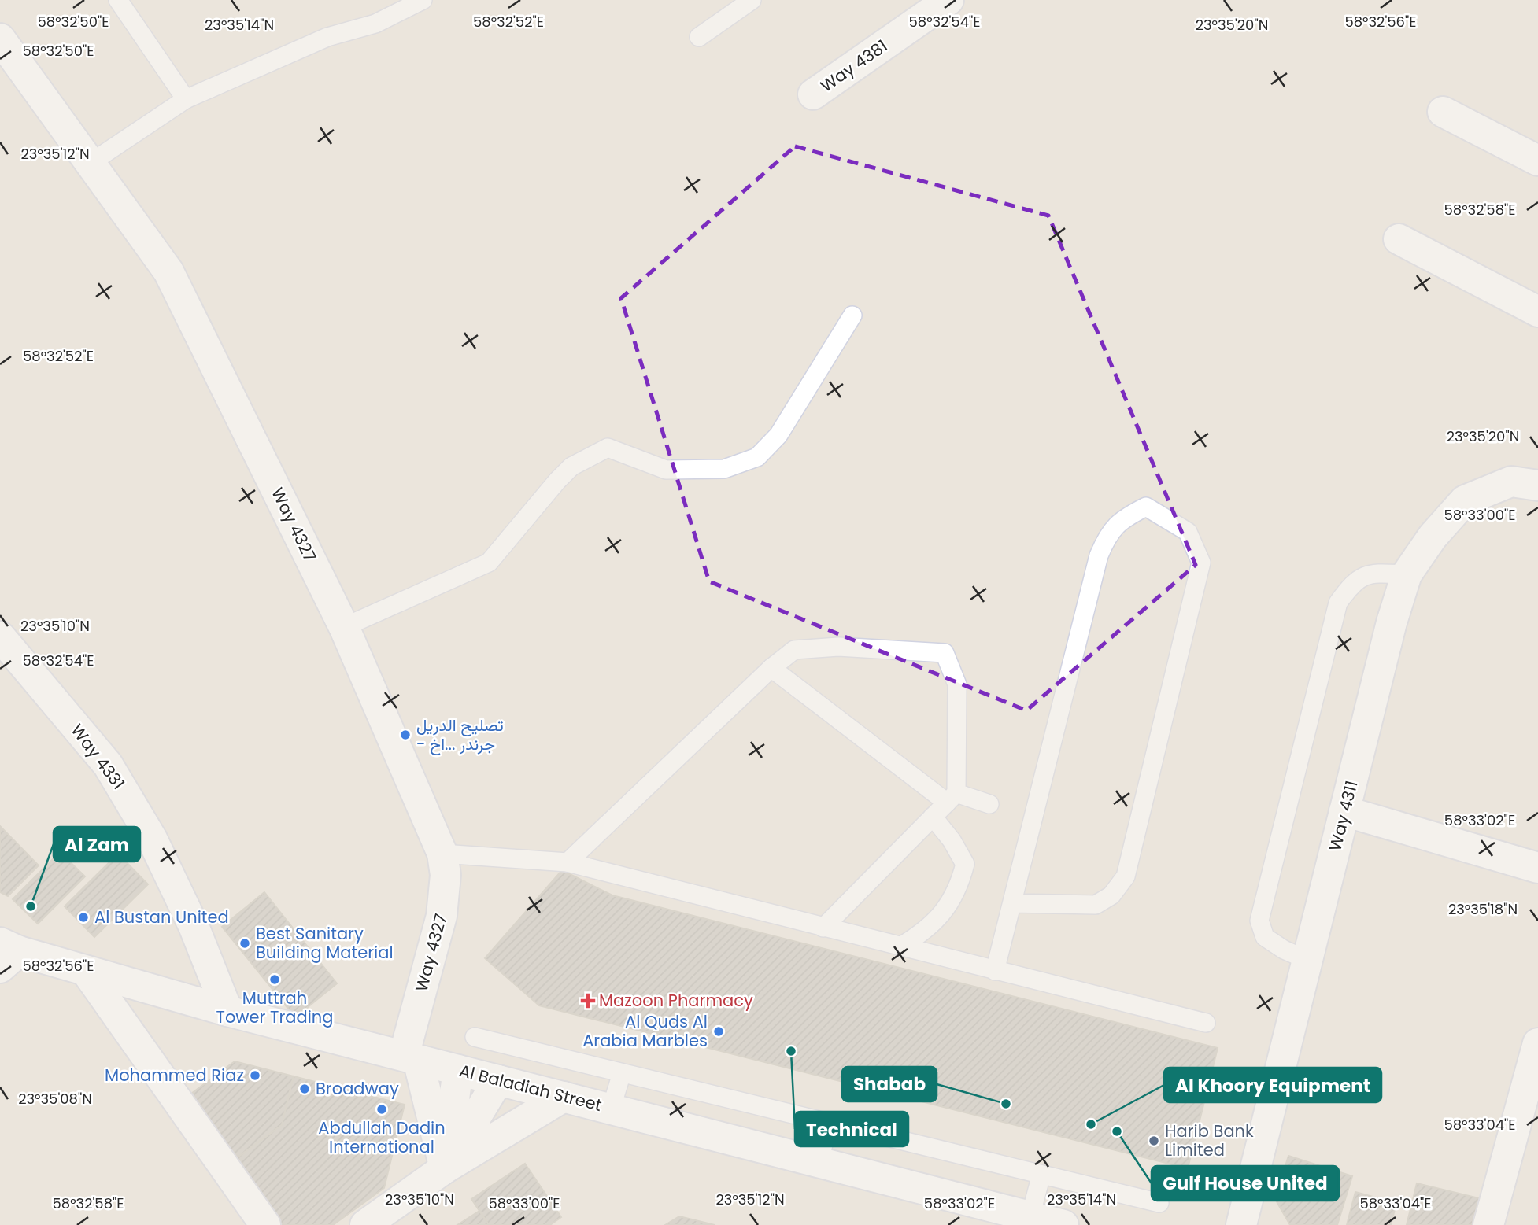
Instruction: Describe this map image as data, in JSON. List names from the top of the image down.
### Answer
{
  "streets": {
    "street": [
      "Way 4381",
      "Way 4327",
      "Way 4331",
      "Way 4311",
      "Al Baladiah Street"
    ]
  },
  "crossings": [
    ["Way 4327", "Al Baladiah Street"],
    ["Way 4331", "Al Baladiah Street"]
  ],
  "places": {
    "other": [
      "تصليح الدريل - جرندر ...اخ",
      "Al Zam",
      "Al Bustan United",
      "Best Sanitary Building Material",
      "Muttrah Tower Trading",
      "Al Quds Al Arabia Marbles",
      "Technical",
      "Mohammed Riaz",
      "Broadway",
      "Shabab",
      "Abdullah Dadin International",
      "Al Khoory Equipment",
      "Gulf House United",
      "Harib Bank Limited"
    ],
    "health": ["Mazoon Pharmacy"]
  },
  "coordinates": [
    "58°32'50\"E",
    "58°32'52\"E",
    "58°32'54\"E",
    "58°32'56\"E",
    "23°35'14\"N",
    "23°35'20\"N",
    "23°35'12\"N",
    "58°32'58\"E",
    "58°33'00\"E",
    "23°35'10\"N",
    "58°33'02\"E",
    "23°35'18\"N",
    "23°35'08\"N",
    "58°33'04\"E"
  ]
}
